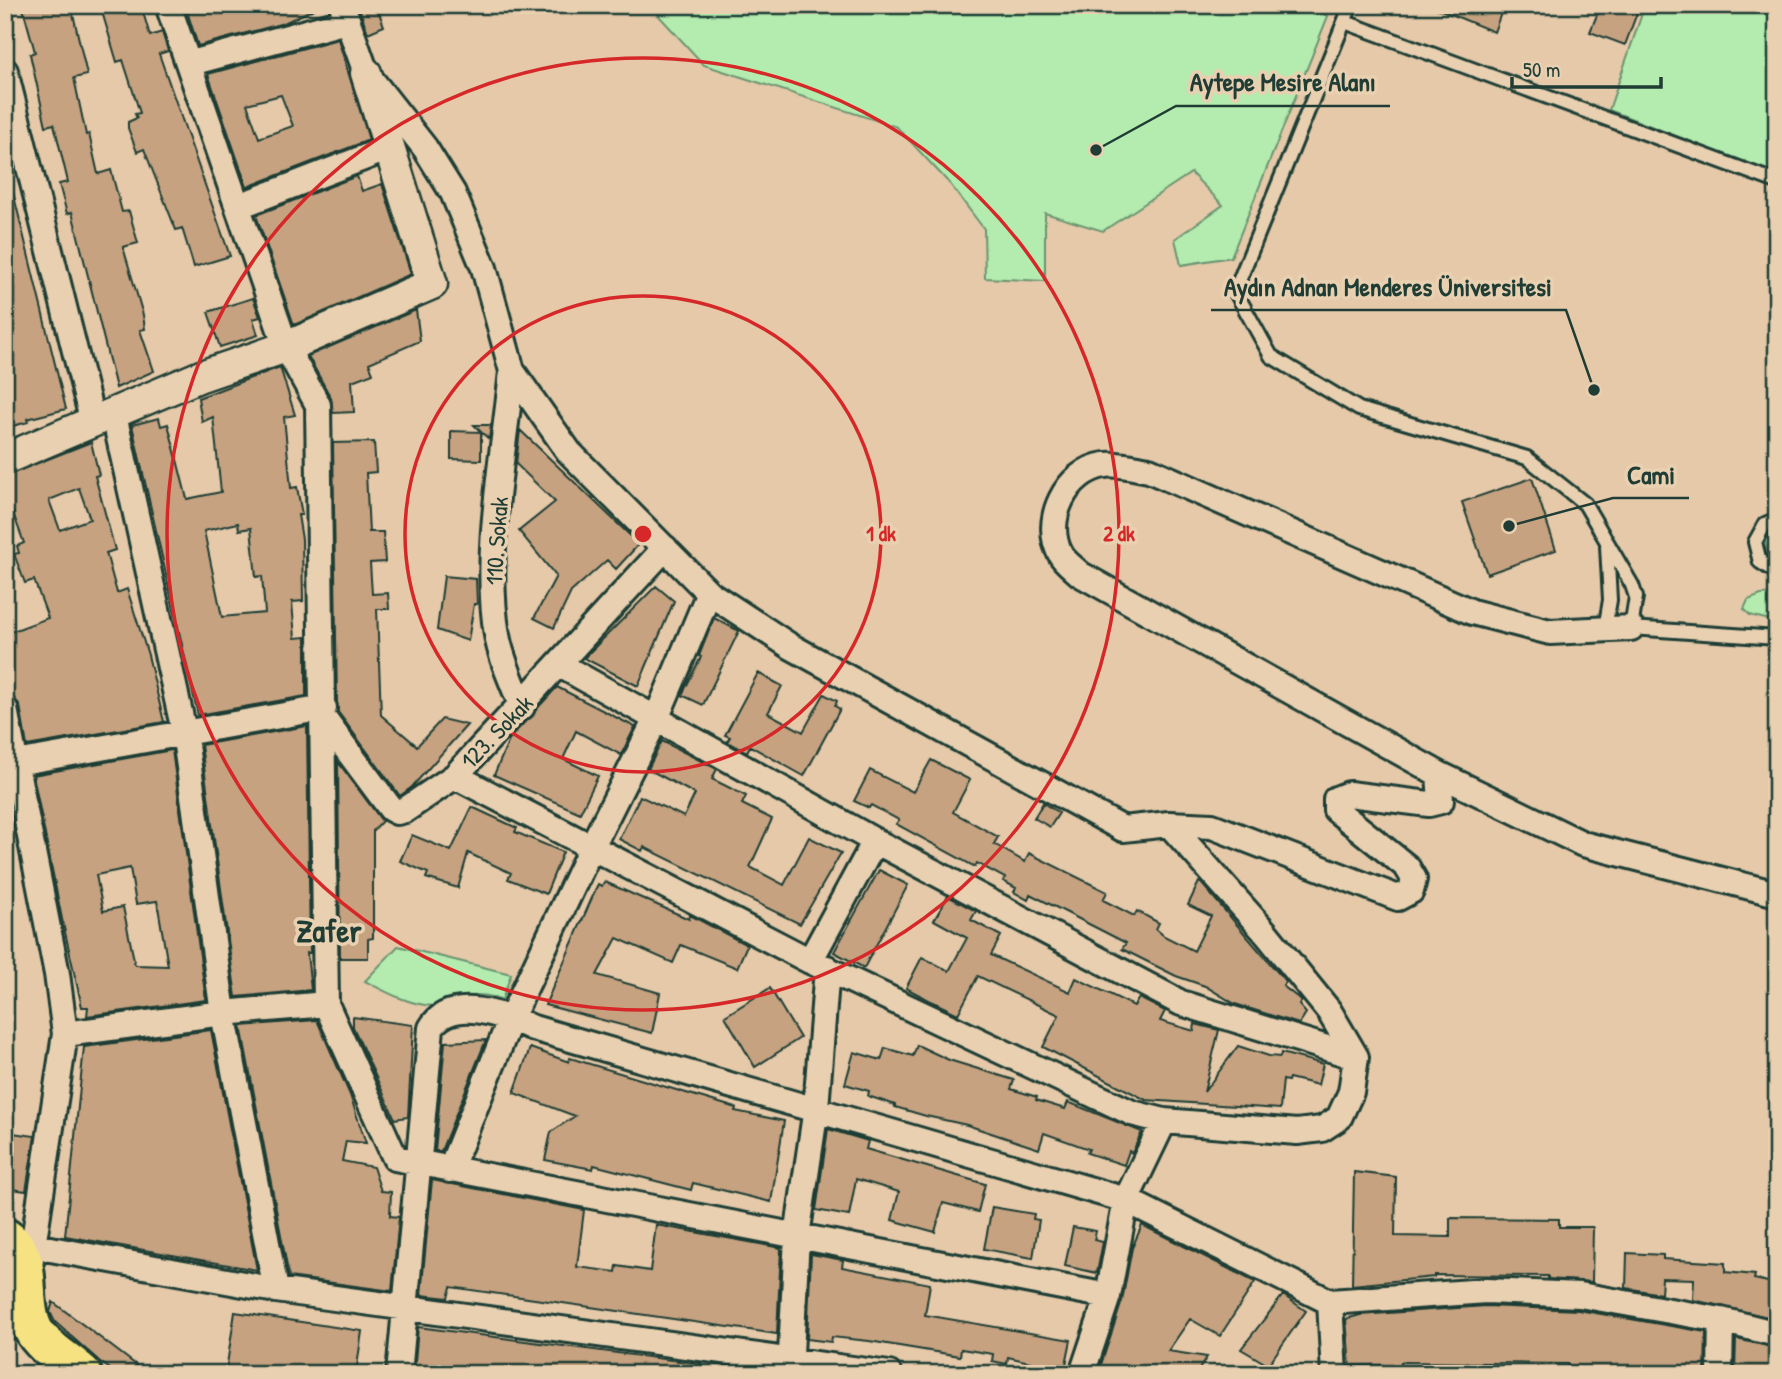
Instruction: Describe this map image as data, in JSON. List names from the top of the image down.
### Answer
{
  "streets": {
    "street": ["110. Sokak", "123. Sokak"]
  },
  "crossings": [
    ["110. Sokak", "123. Sokak"]
  ],
  "districts": ["Zafer"],
  "places": ["Aytepe Mesire Alanı", "Aydın Adnan Menderes Üniversitesi", "Cami"],
  "scale_bar": "50 m",
  "rings": ["1 dk", "2 dk"]
}
